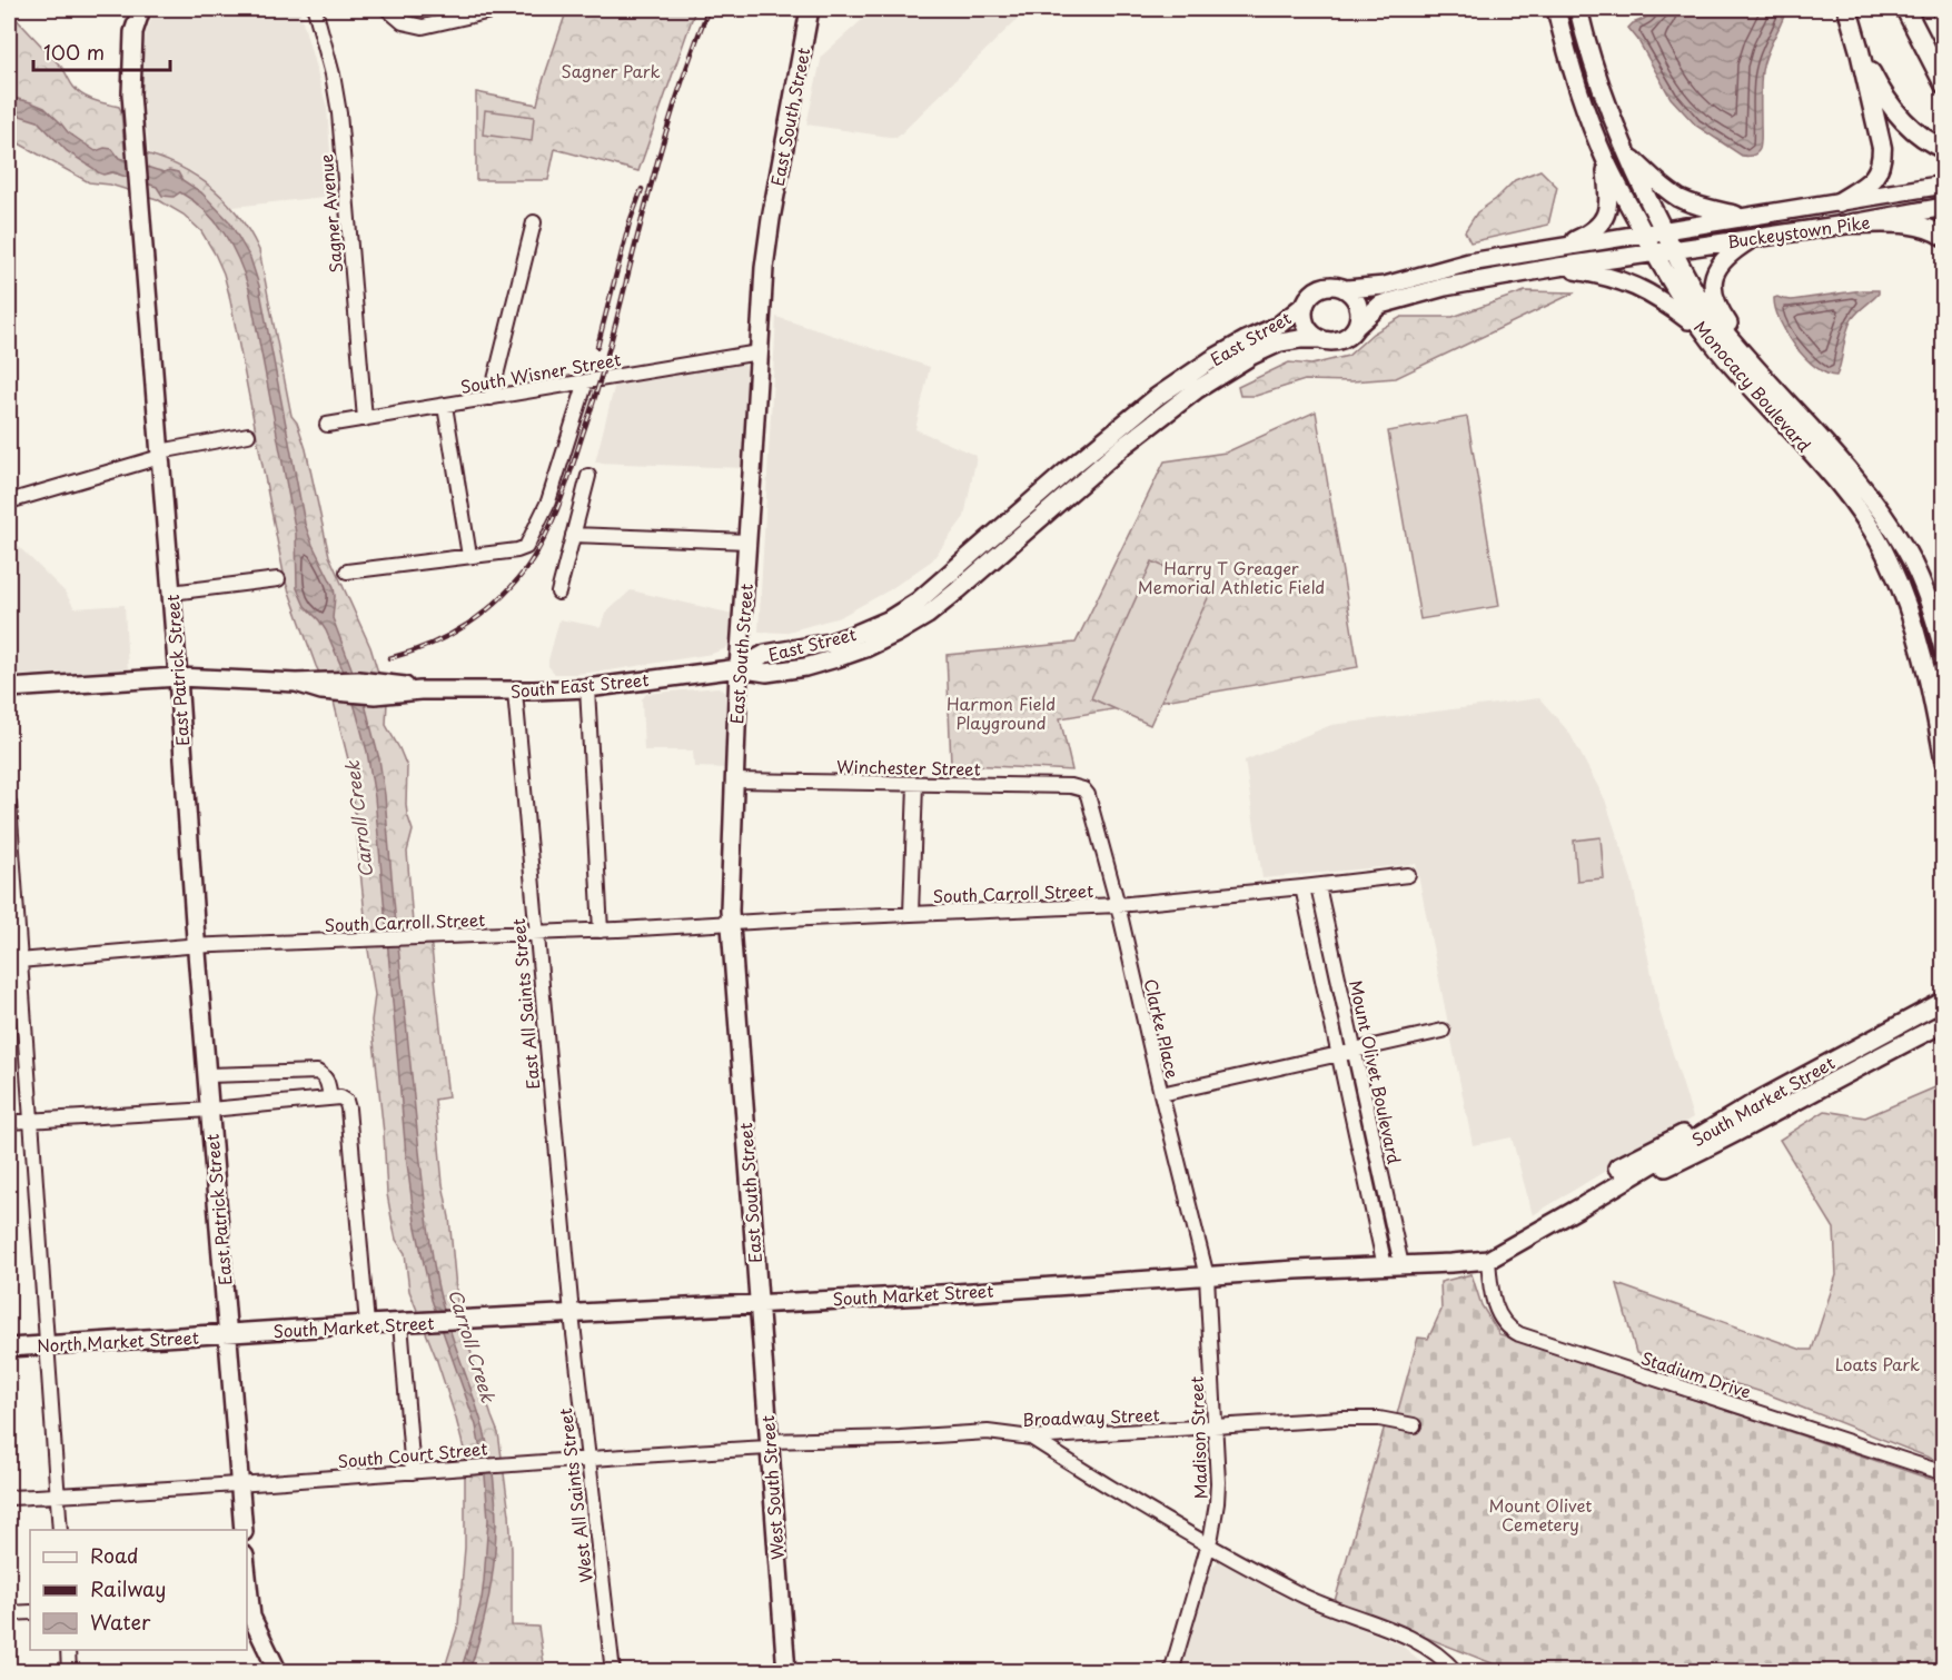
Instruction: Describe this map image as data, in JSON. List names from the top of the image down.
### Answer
{
  "streets": {
    "main road": [
      "East South Street",
      "Buckeystown Pike",
      "East Street",
      "Monocacy Boulevard",
      "East Patrick Street",
      "South East Street",
      "South Market Street",
      "North Market Street",
      "West South Street"
    ],
    "street": [
      "Sagner Avenue",
      "South Wisner Street",
      "Winchester Street",
      "South Carroll Street",
      "East All Saints Street",
      "Clarke Place",
      "Mount Olivet Boulevard",
      "Stadium Drive",
      "Broadway Street",
      "Madison Street",
      "South Court Street",
      "West All Saints Street"
    ]
  },
  "crossings": [
    ["East South Street", "East Street"],
    ["East South Street", "South Wisner Street"],
    ["East South Street", "South East Street"],
    ["East South Street", "Winchester Street"],
    ["East South Street", "South Carroll Street"],
    ["East South Street", "South Market Street"],
    ["East South Street", "West South Street"],
    ["Sagner Avenue", "South Wisner Street"],
    ["Buckeystown Pike", "Monocacy Boulevard"],
    ["East Street", "South East Street"],
    ["East Patrick Street", "South East Street"],
    ["East Patrick Street", "South Carroll Street"],
    ["East Patrick Street", "South Market Street"],
    ["East Patrick Street", "North Market Street"],
    ["East Patrick Street", "South Court Street"],
    ["South East Street", "East All Saints Street"],
    ["Winchester Street", "Clarke Place"],
    ["South Carroll Street", "East All Saints Street"],
    ["South Carroll Street", "Clarke Place"],
    ["South Carroll Street", "Mount Olivet Boulevard"],
    ["East All Saints Street", "South Market Street"],
    ["East All Saints Street", "West All Saints Street"],
    ["Clarke Place", "South Market Street"],
    ["Clarke Place", "Madison Street"],
    ["Mount Olivet Boulevard", "South Market Street"],
    ["South Market Street", "North Market Street"],
    ["South Market Street", "Stadium Drive"],
    ["South Market Street", "Madison Street"],
    ["South Market Street", "West South Street"],
    ["South Market Street", "West All Saints Street"],
    ["Broadway Street", "Madison Street"],
    ["Broadway Street", "South Court Street"],
    ["Broadway Street", "West South Street"],
    ["Broadway Street", "West All Saints Street"],
    ["South Court Street", "West All Saints Street"]
  ],
  "water": ["Carroll Creek"],
  "parks": [
    "Sagner Park",
    "Harry T Greager Memorial Athletic Field",
    "Harmon Field Playground",
    "Loats Park",
    "Mount Olivet Cemetery"
  ],
  "legend": ["Road", "Railway", "Water"],
  "scale_bar": "100 m"
}
